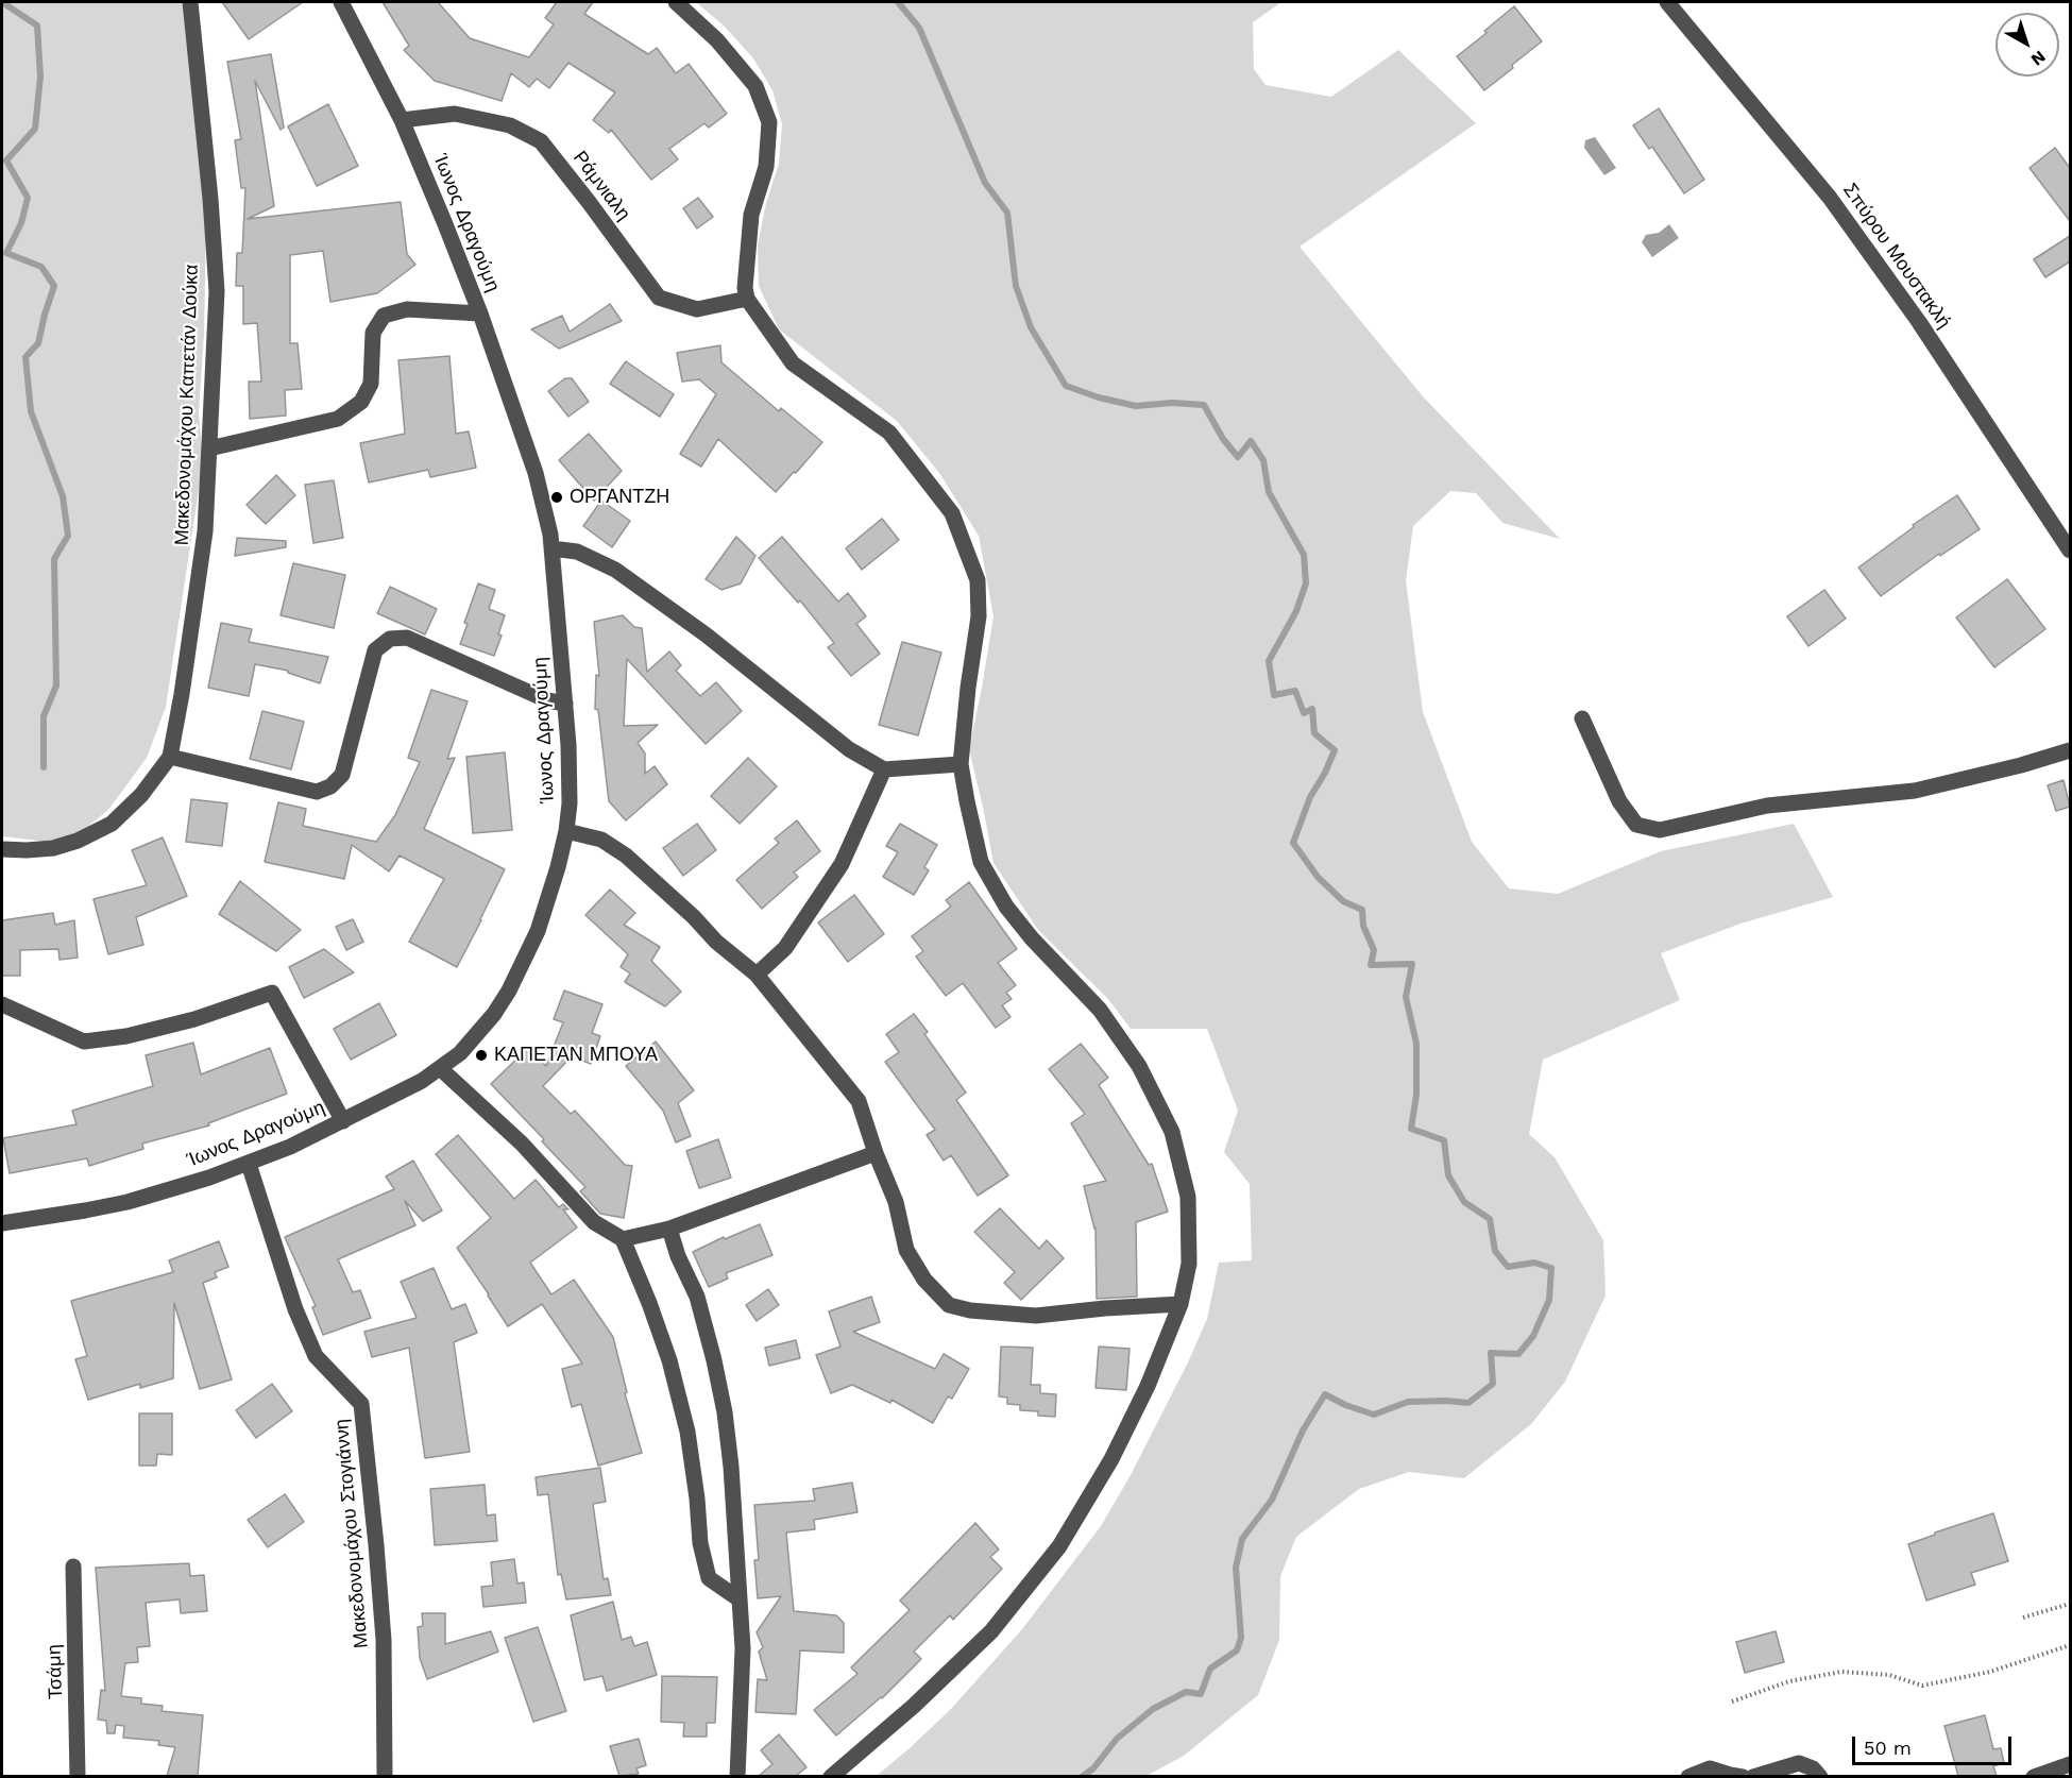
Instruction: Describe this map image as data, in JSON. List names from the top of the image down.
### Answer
{
  "streets": {
    "street": [
      "Ράμνιαλη",
      "Ίωνος Δραγούμη",
      "Σπύρου Μουστακλή",
      "Μακεδονομάχου Καπετάν Δούκα",
      "Μακεδονομάχου Στογιάννη",
      "Τσάμη"
    ]
  },
  "crossings": [
    ["Ράμνιαλη", "Ίωνος Δραγούμη"],
    ["Ίωνος Δραγούμη", "Μακεδονομάχου Στογιάννη"]
  ],
  "places": ["ΟΡΓΑΝΤΖΗ", "ΚΑΠΕΤΑΝ ΜΠΟΥΑ"],
  "scale_bar": "50 m",
  "north": "bottom right"
}
